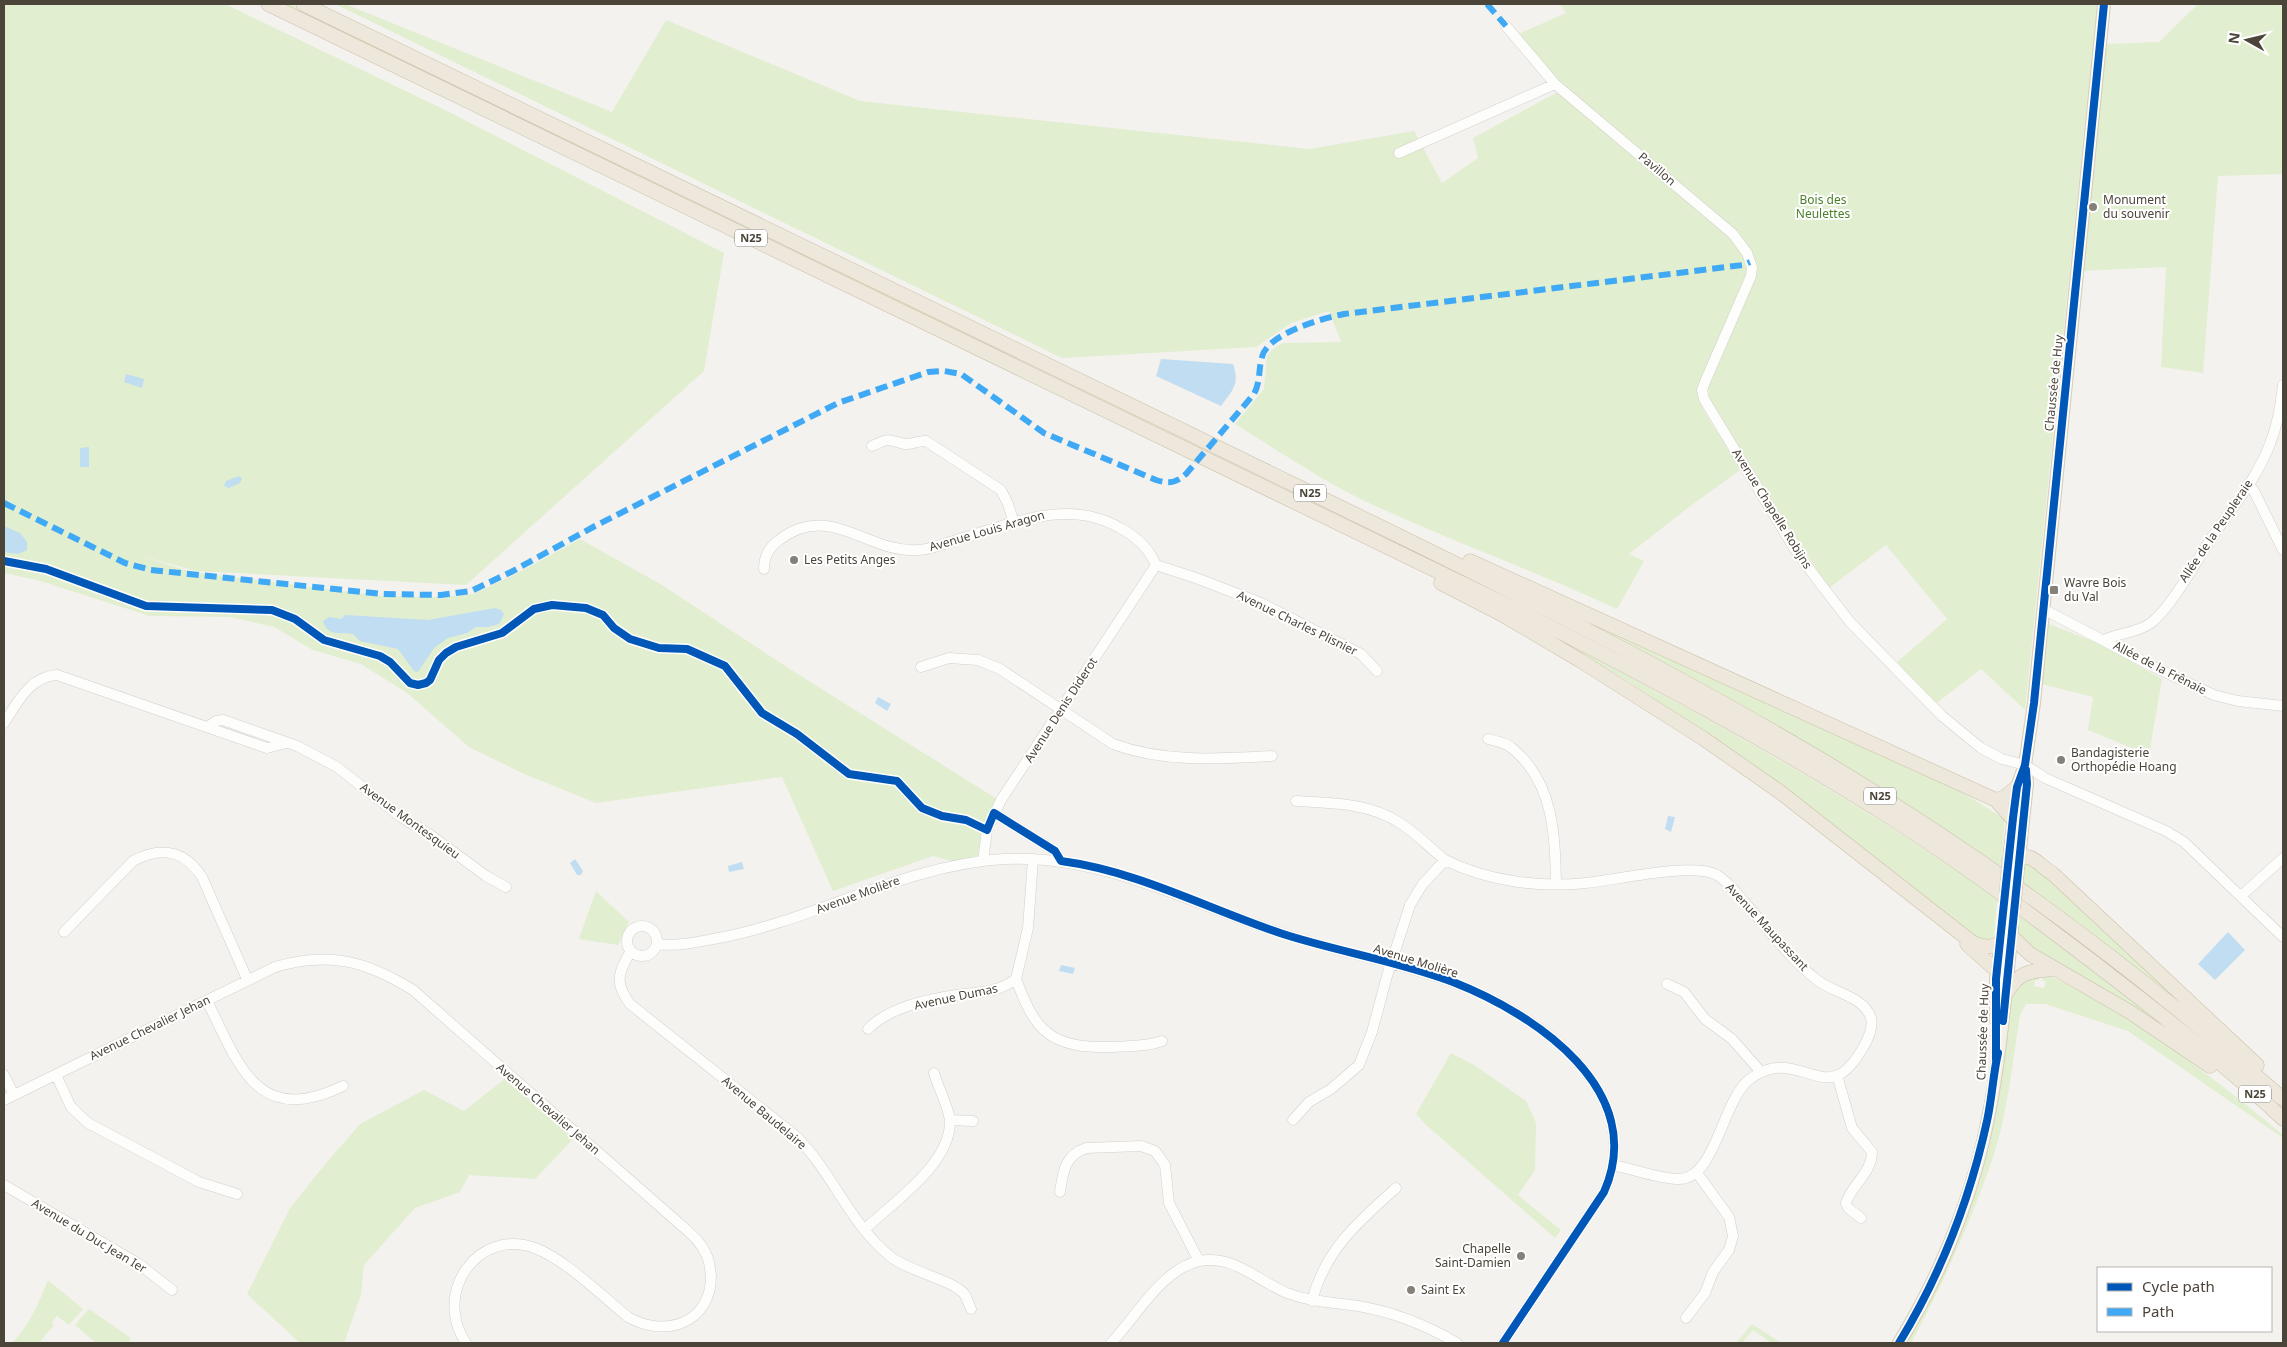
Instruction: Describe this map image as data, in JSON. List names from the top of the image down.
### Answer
{
  "streets": {
    "highway": ["N25"],
    "main road": ["Chaussée de Huy"],
    "street": [
      "Pavillon",
      "Avenue Chapelle Robijns",
      "Avenue Louis Aragon",
      "Allée de la Peupleraie",
      "Avenue Charles Plisnier",
      "Allée de la Frênaie",
      "Avenue Denis Diderot",
      "Avenue Montesquieu",
      "Avenue Molière",
      "Avenue Maupassant",
      "Avenue Dumas",
      "Avenue Chevalier Jehan",
      "Avenue Baudelaire",
      "Avenue du Duc Jean Ier"
    ]
  },
  "crossings": [
    ["Pavillon", "Avenue Chapelle Robijns"],
    ["Chaussée de Huy", "Avenue Chapelle Robijns"],
    ["Chaussée de Huy", "Allée de la Frênaie"],
    ["Avenue Louis Aragon", "Avenue Charles Plisnier"],
    ["Avenue Louis Aragon", "Avenue Denis Diderot"],
    ["Allée de la Peupleraie", "Allée de la Frênaie"],
    ["Avenue Charles Plisnier", "Avenue Denis Diderot"],
    ["Avenue Denis Diderot", "Avenue Molière"],
    ["Avenue Molière", "Avenue Baudelaire"]
  ],
  "parks": ["Bois des Neulettes"],
  "places": {
    "other": [
      "Monument du souvenir",
      "Les Petits Anges",
      "Bandagisterie Orthopédie Hoang",
      "Chapelle Saint-Damien",
      "Saint Ex"
    ],
    "transit": ["Wavre Bois du Val"]
  },
  "legend": ["Cycle path", "Path"],
  "north": "left"
}
